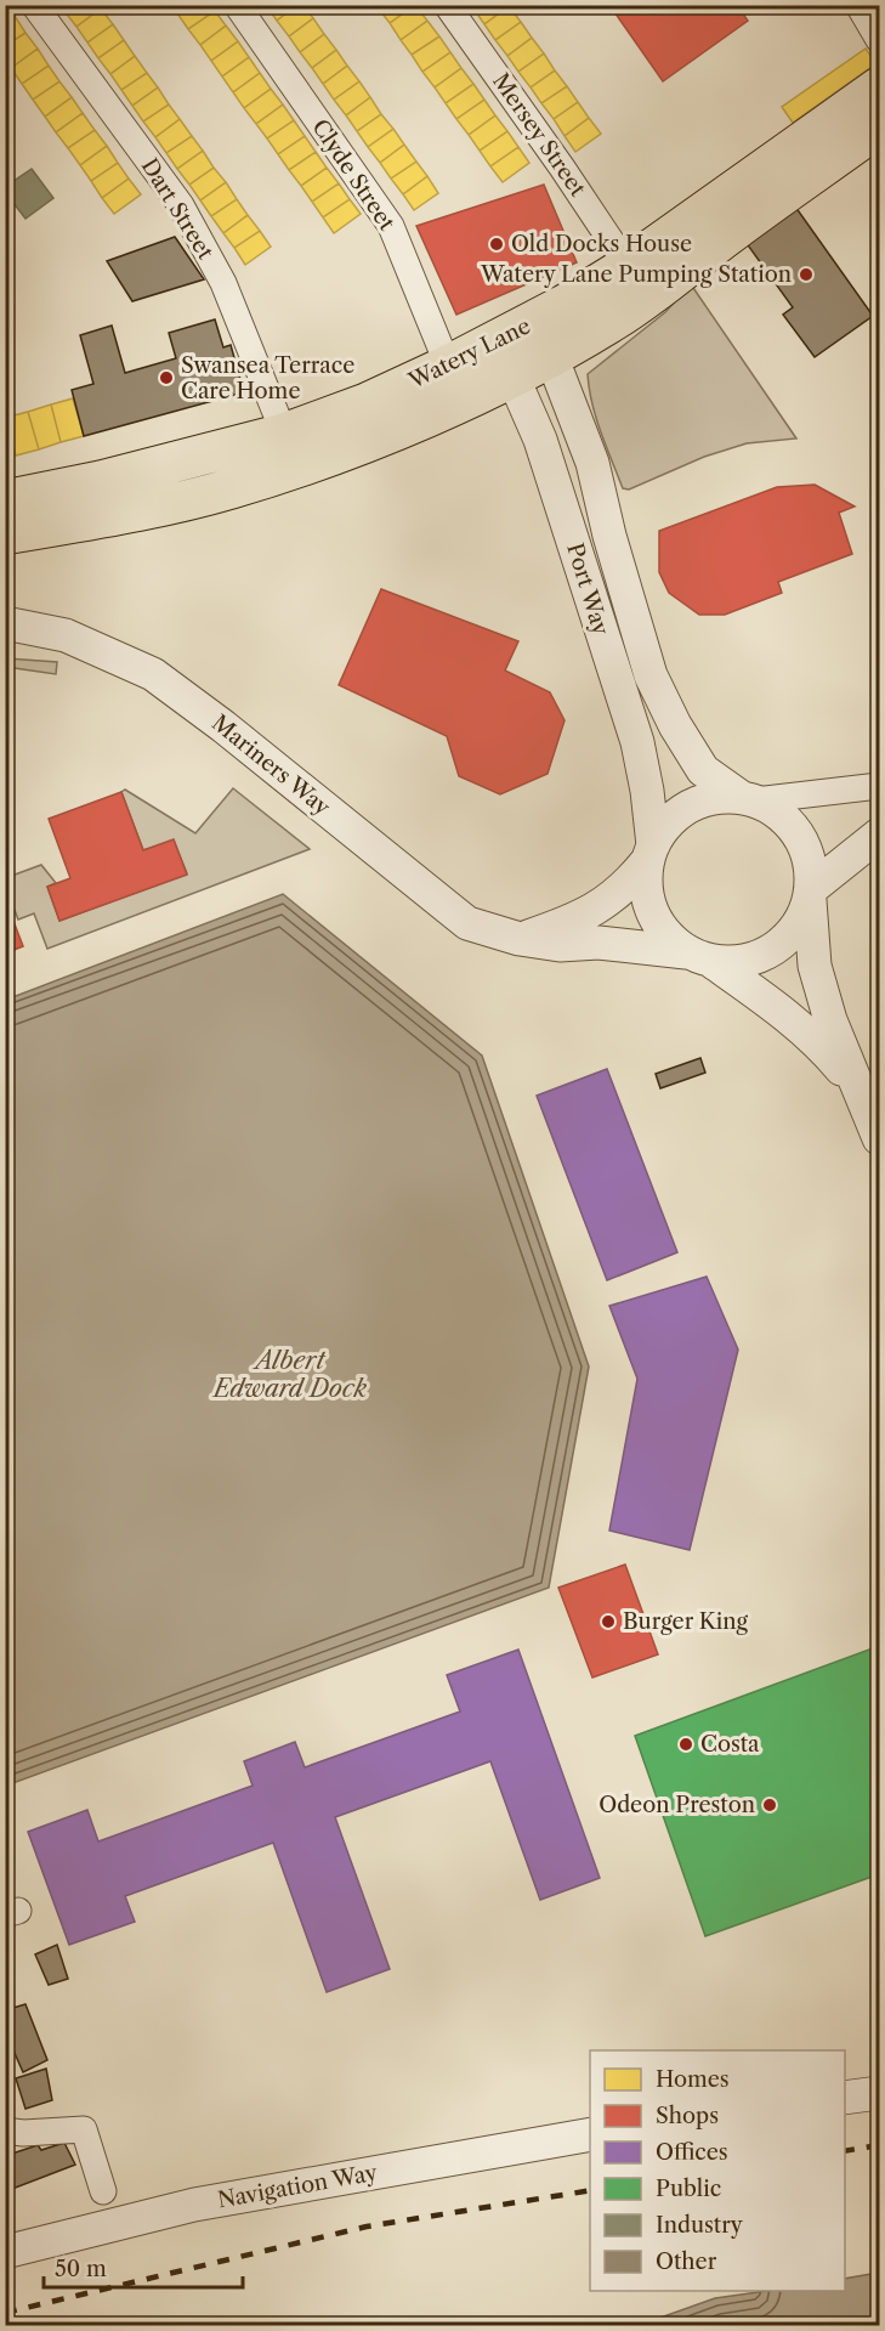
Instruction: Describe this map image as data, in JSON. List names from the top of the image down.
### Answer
{
  "streets": {
    "highway": ["Watery Lane"],
    "street": [
      "Mersey Street",
      "Clyde Street",
      "Dart Street",
      "Port Way",
      "Mariners Way",
      "Navigation Way"
    ]
  },
  "crossings": [
    ["Mersey Street", "Watery Lane"],
    ["Clyde Street", "Watery Lane"],
    ["Dart Street", "Watery Lane"],
    ["Watery Lane", "Port Way"],
    ["Port Way", "Mariners Way"]
  ],
  "water": ["Albert Edward Dock"],
  "places": [
    "Old Docks House",
    "Watery Lane Pumping Station",
    "Swansea Terrace Care Home",
    "Burger King",
    "Costa",
    "Odeon Preston"
  ],
  "legend": [
    "Homes",
    "Shops",
    "Offices",
    "Public",
    "Industry",
    "Other"
  ],
  "scale_bar": "50 m"
}
